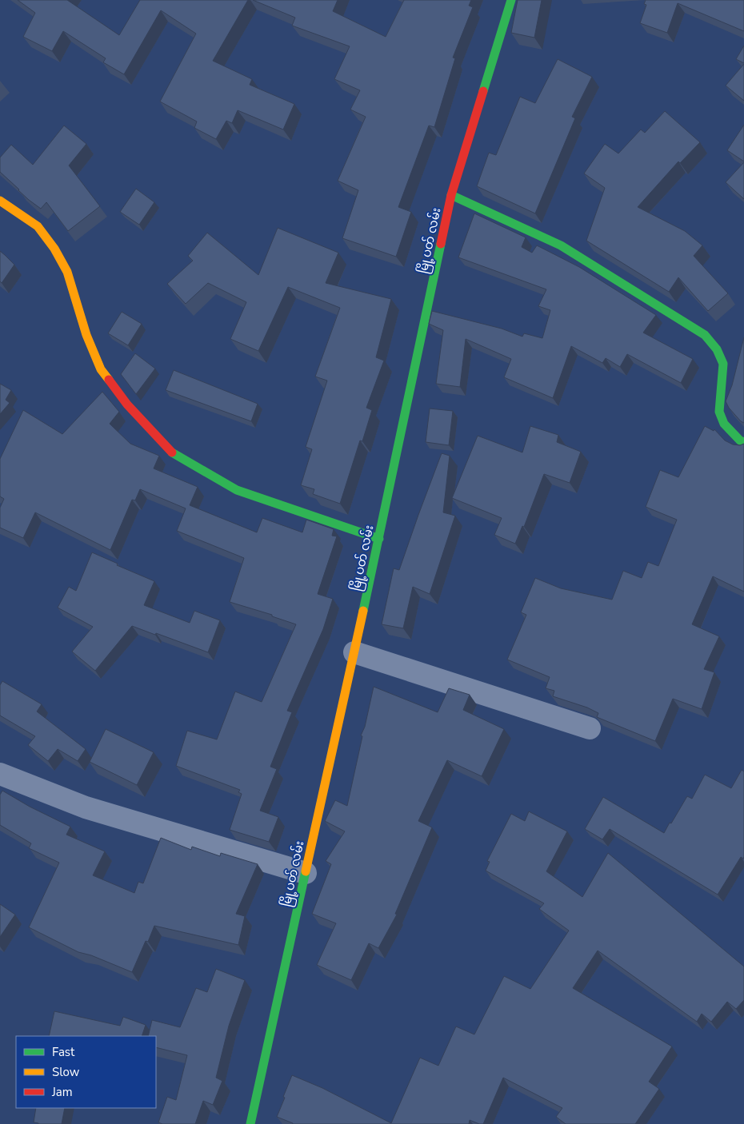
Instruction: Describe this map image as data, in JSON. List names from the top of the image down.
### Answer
{
  "streets": {
    "street": ["မြို့ပတ် လမ်း"]
  },
  "legend": ["Fast", "Slow", "Jam"]
}
